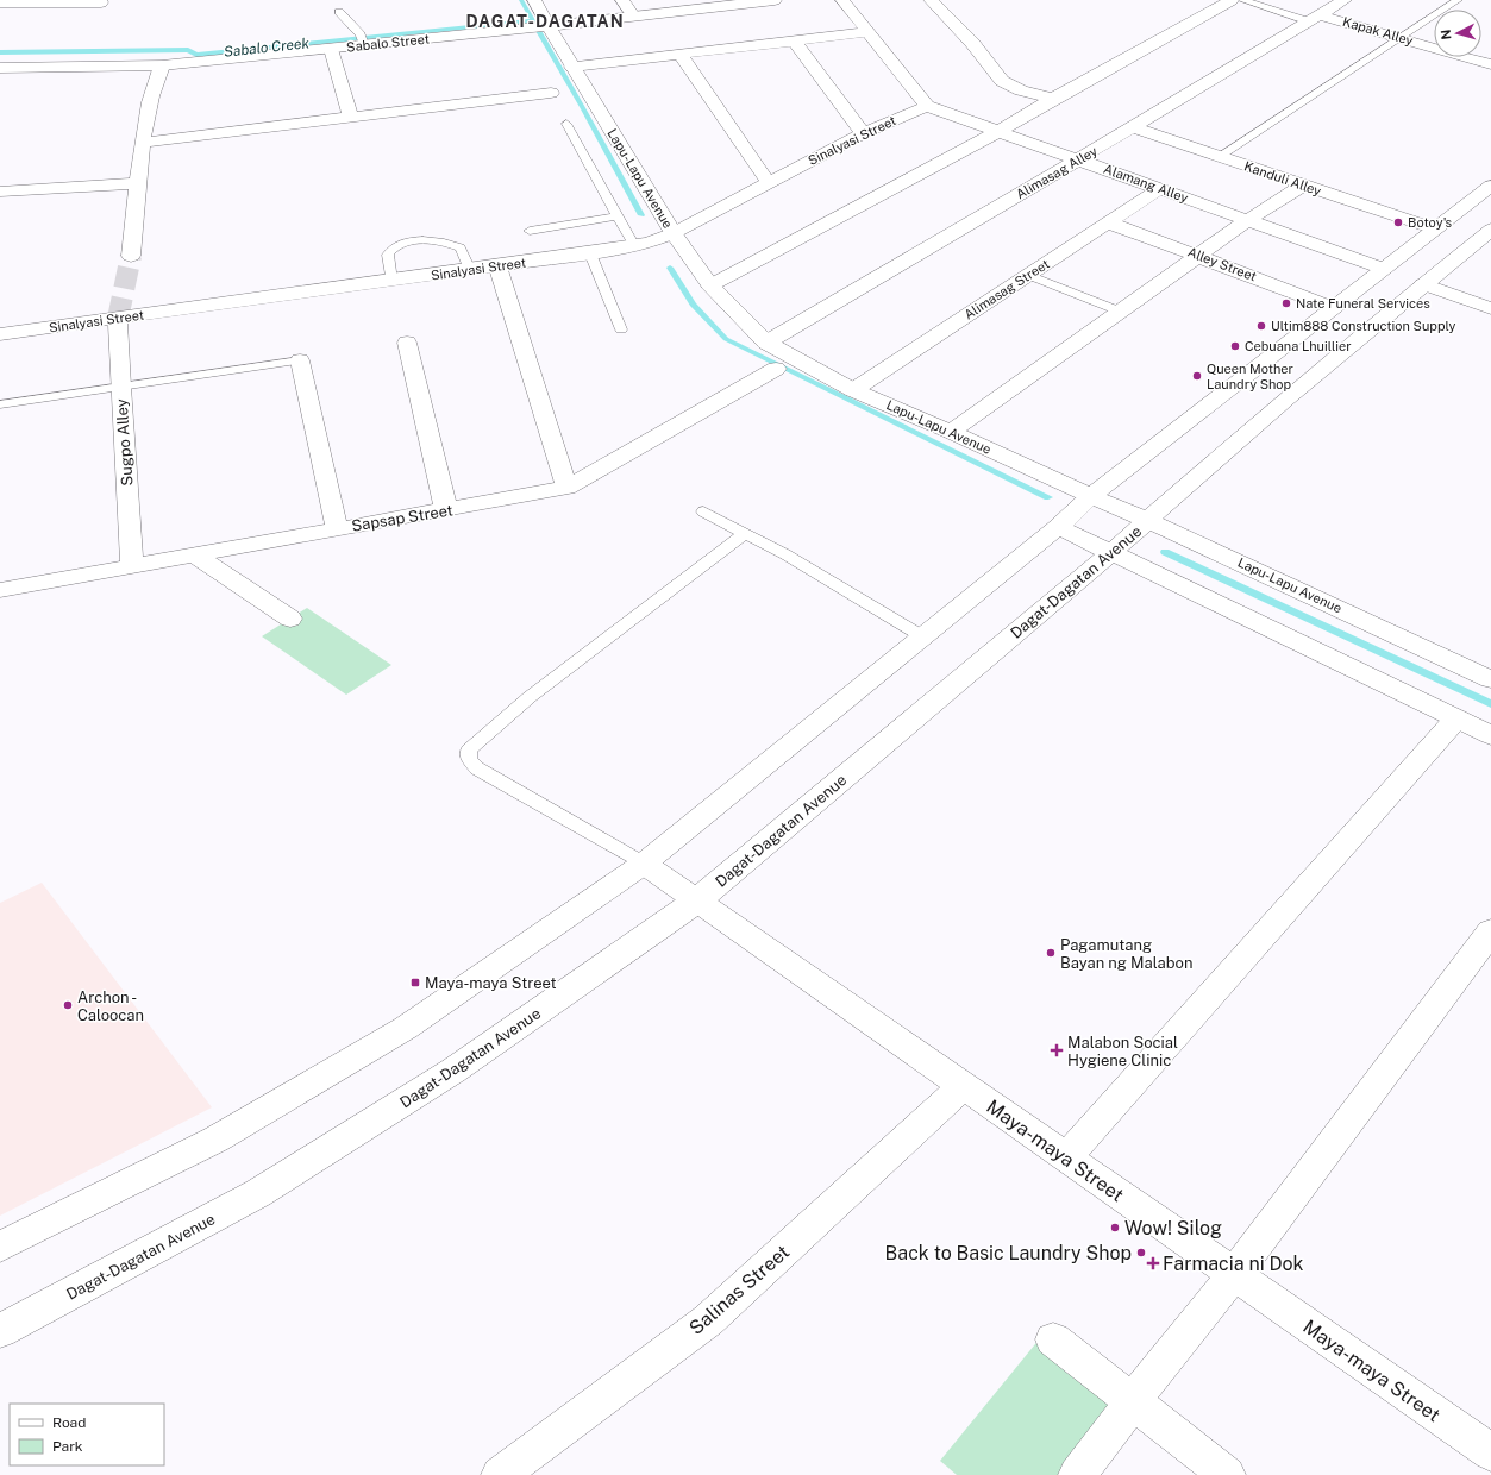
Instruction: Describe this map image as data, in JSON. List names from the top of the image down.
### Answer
{
  "streets": {
    "street": [
      "Kapak Alley",
      "Sabalo Street",
      "Sinalyasi Street",
      "Alimasag Alley",
      "Lapu-Lapu Avenue",
      "Kanduli Alley",
      "Alamang Alley",
      "Alley Street",
      "Alimasag Street",
      "Sugpo Alley",
      "Sapsap Street",
      "Dagat-Dagatan Avenue",
      "Maya-maya Street",
      "Salinas Street"
    ]
  },
  "crossings": [
    ["Kapak Alley", "Alimasag Alley"],
    ["Sabalo Street", "Lapu-Lapu Avenue"],
    ["Sinalyasi Street", "Lapu-Lapu Avenue"],
    ["Sinalyasi Street", "Alamang Alley"],
    ["Sinalyasi Street", "Sugpo Alley"],
    ["Alimasag Alley", "Lapu-Lapu Avenue"],
    ["Alimasag Alley", "Kanduli Alley"],
    ["Alimasag Alley", "Alamang Alley"],
    ["Lapu-Lapu Avenue", "Alimasag Street"],
    ["Lapu-Lapu Avenue", "Dagat-Dagatan Avenue"],
    ["Alamang Alley", "Alimasag Street"],
    ["Alley Street", "Alimasag Street"],
    ["Sugpo Alley", "Sapsap Street"],
    ["Dagat-Dagatan Avenue", "Maya-maya Street"],
    ["Maya-maya Street", "Salinas Street"]
  ],
  "districts": ["DAGAT-DAGATAN"],
  "water": ["Sabalo Creek"],
  "places": {
    "other": [
      "Botoy's",
      "Nate Funeral Services",
      "Ultim888 Construction Supply",
      "Cebuana Lhuillier",
      "Queen Mother Laundry Shop",
      "Pagamutang Bayan ng Malabon",
      "Archon - Caloocan",
      "Wow! Silog",
      "Back to Basic Laundry Shop"
    ],
    "transit": ["Maya-maya Street"],
    "health": ["Malabon Social Hygiene Clinic", "Farmacia ni Dok"]
  },
  "legend": ["Road", "Park"],
  "north": "left"
}
